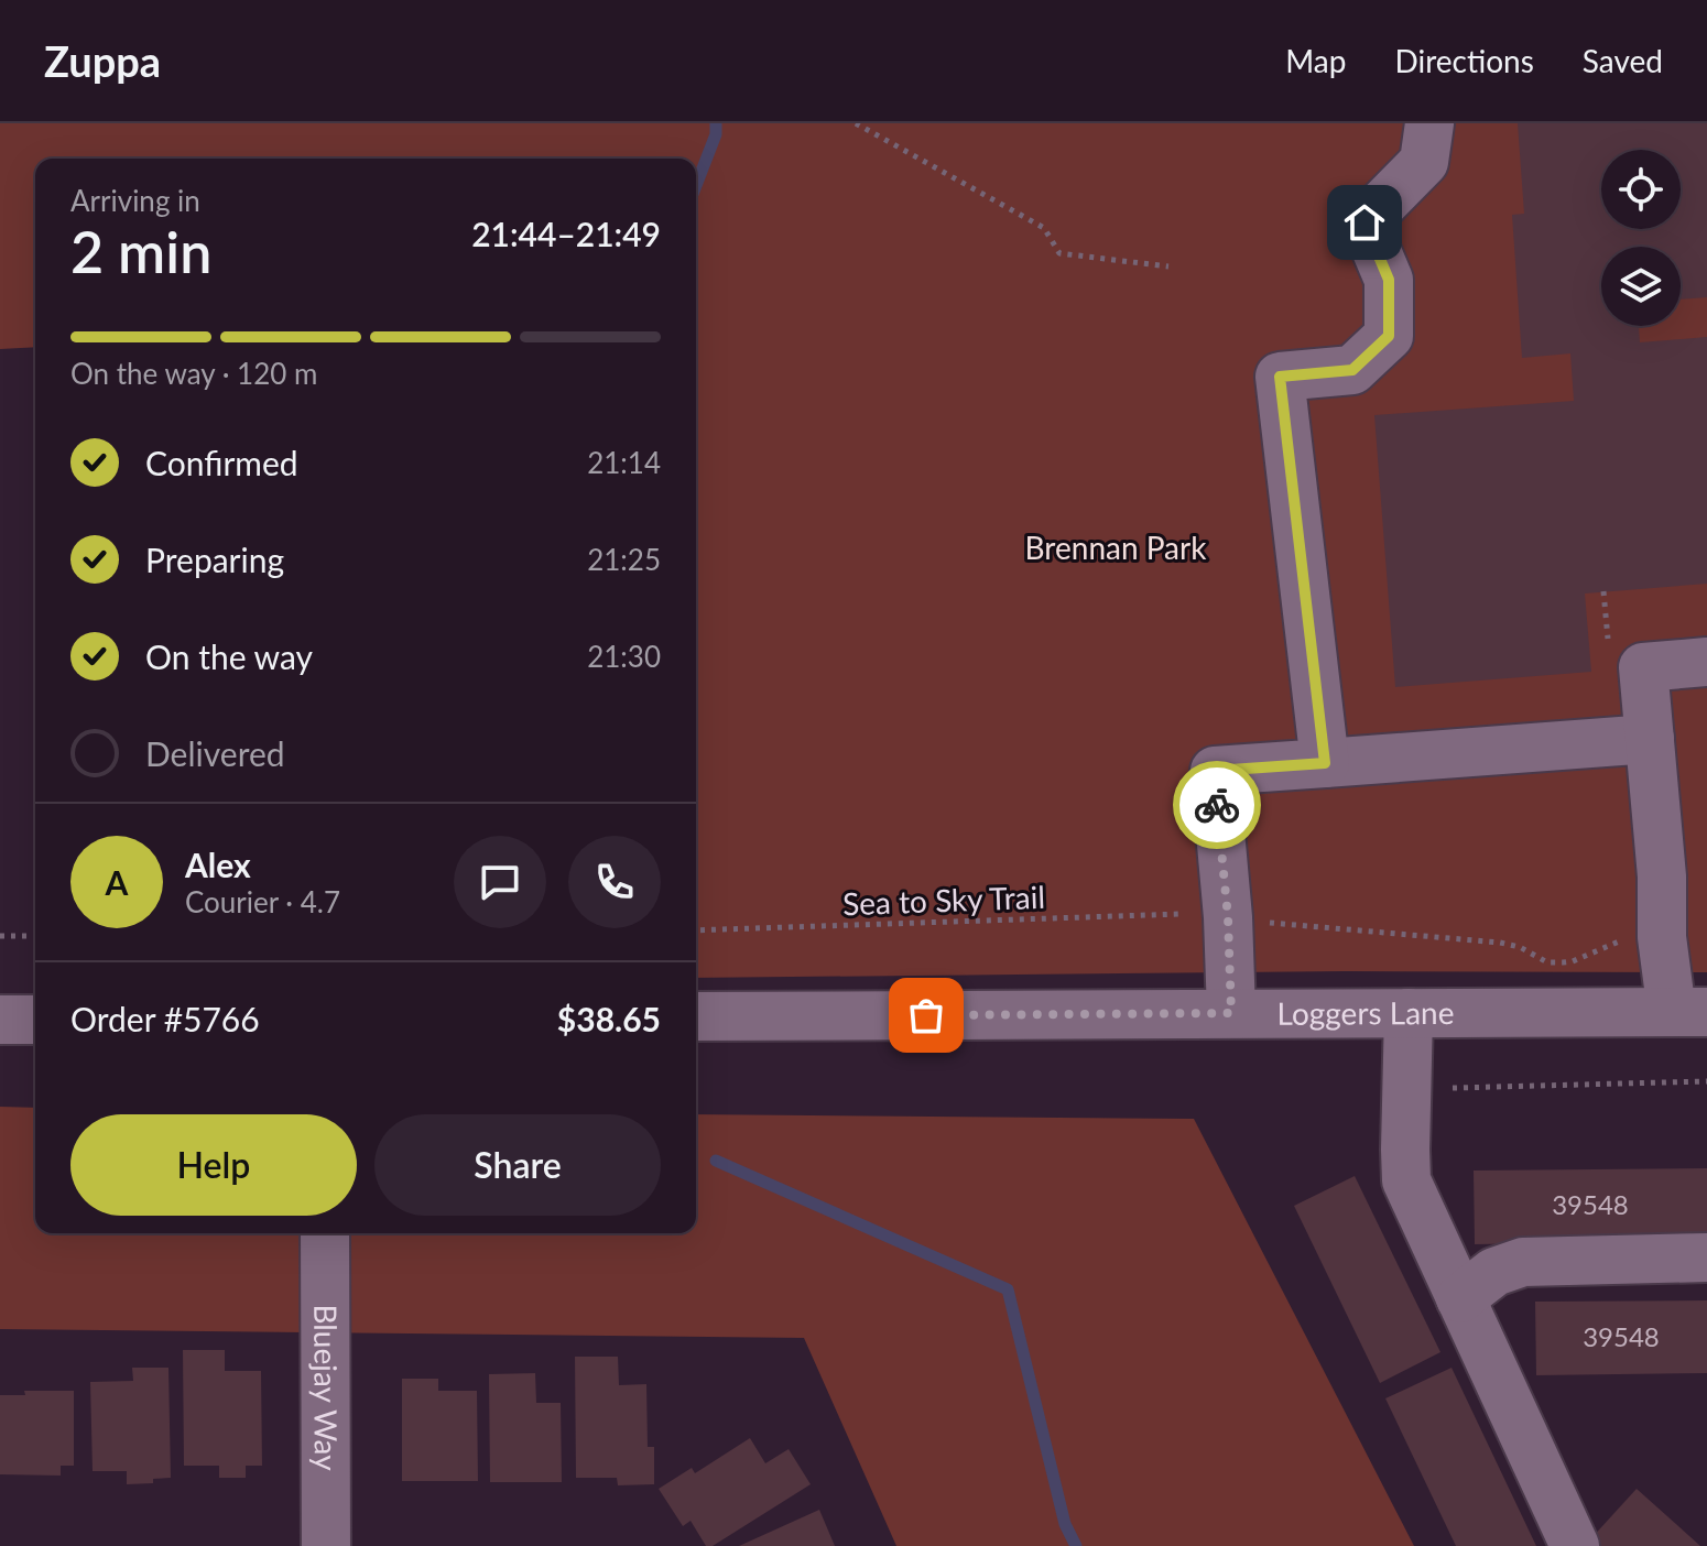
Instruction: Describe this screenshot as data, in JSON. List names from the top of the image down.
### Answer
{
  "streets": {
    "street": ["Loggers Lane", "Bluejay Way"],
    "path": ["Sea to Sky Trail"]
  },
  "parks": ["Brennan Park"],
  "house_numbers": ["39548", "39548"],
  "page": {
    "header": "Zuppa",
    "nav": ["Map", "Directions", "Saved"],
    "heading": ["2 min", "Arriving in", "21:44–21:49"],
    "panel": [
      "Alex",
      "Courier · 4.7",
      "Order #5766",
      "$38.65"
    ],
    "bar": "On the way · 120 m",
    "list": [
      ["Confirmed", "21:14"],
      ["Preparing", "21:25"],
      ["On the way", "21:30"],
      "Delivered"
    ],
    "round": "A",
    "buttons": ["Help", "Share"]
  }
}
